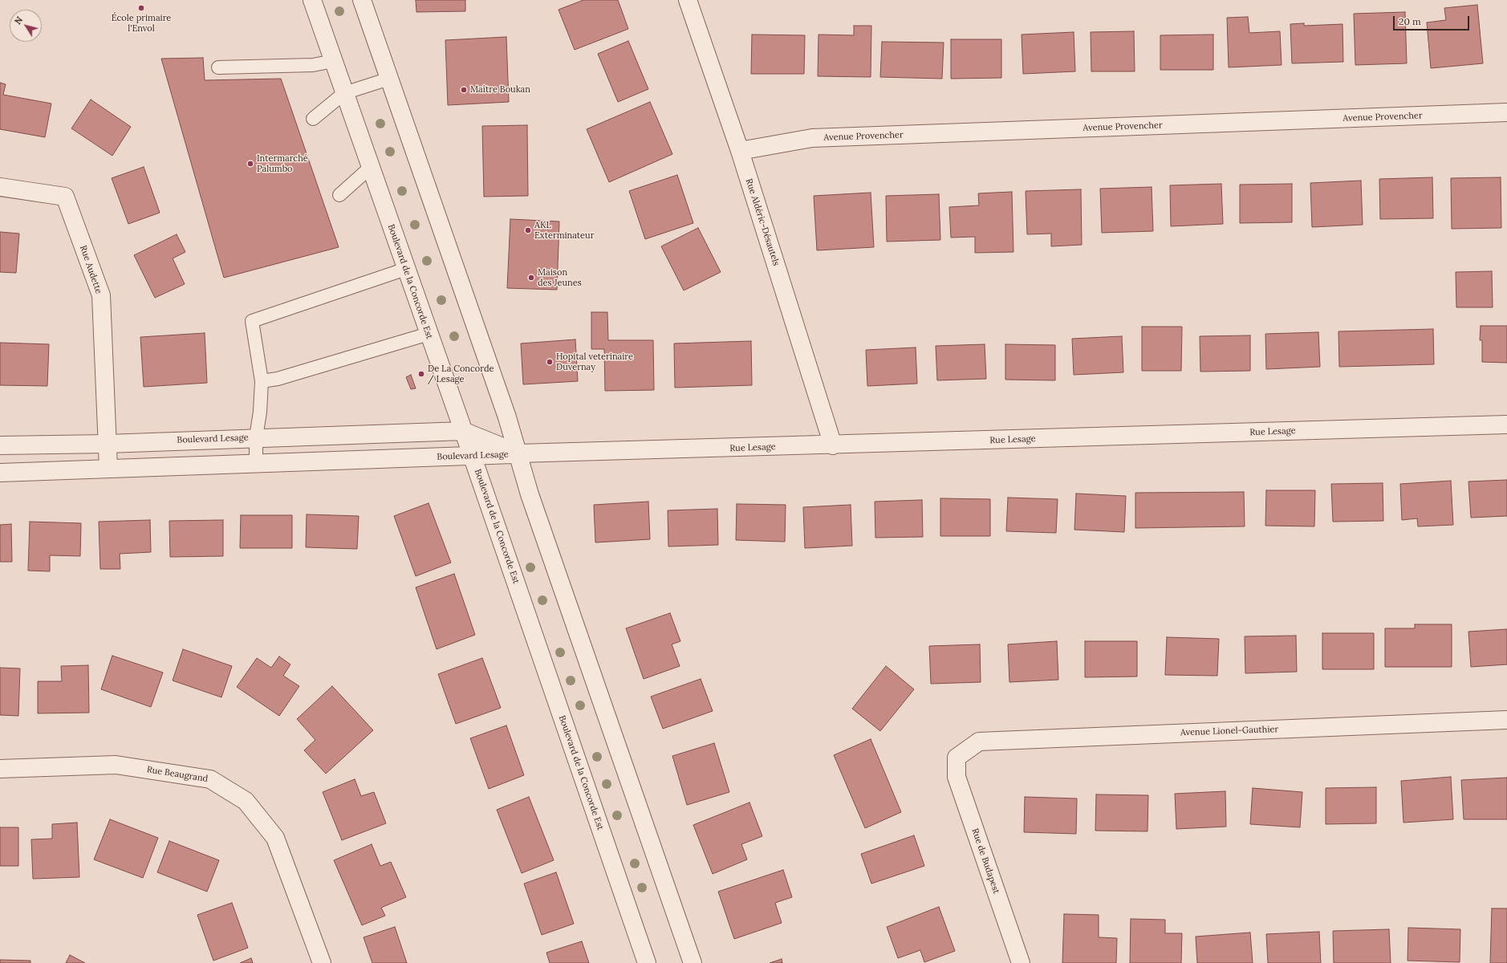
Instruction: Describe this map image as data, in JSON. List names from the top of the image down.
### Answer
{
  "streets": {
    "street": [
      "Avenue Provencher",
      "Rue Aldéric-Désautels",
      "Rue Audette",
      "Boulevard de la Concorde Est",
      "Rue Lesage",
      "Boulevard Lesage",
      "Avenue Lionel-Gauthier",
      "Rue Beaugrand",
      "Rue de Budapest"
    ]
  },
  "crossings": [
    ["Avenue Provencher", "Rue Aldéric-Désautels"],
    ["Rue Aldéric-Désautels", "Rue Lesage"],
    ["Rue Audette", "Boulevard Lesage"],
    ["Boulevard de la Concorde Est", "Boulevard Lesage"],
    ["Rue Lesage", "Boulevard Lesage"],
    ["Avenue Lionel-Gauthier", "Rue de Budapest"]
  ],
  "places": [
    "École primaire l'Envol",
    "Maître Boukan",
    "Intermarché Palumbo",
    "AKL Exterminateur",
    "Maison des Jeunes",
    "Hopital veterinaire Duvernay",
    "De La Concorde / Lesage"
  ],
  "scale_bar": "20 m",
  "north": "top left"
}
